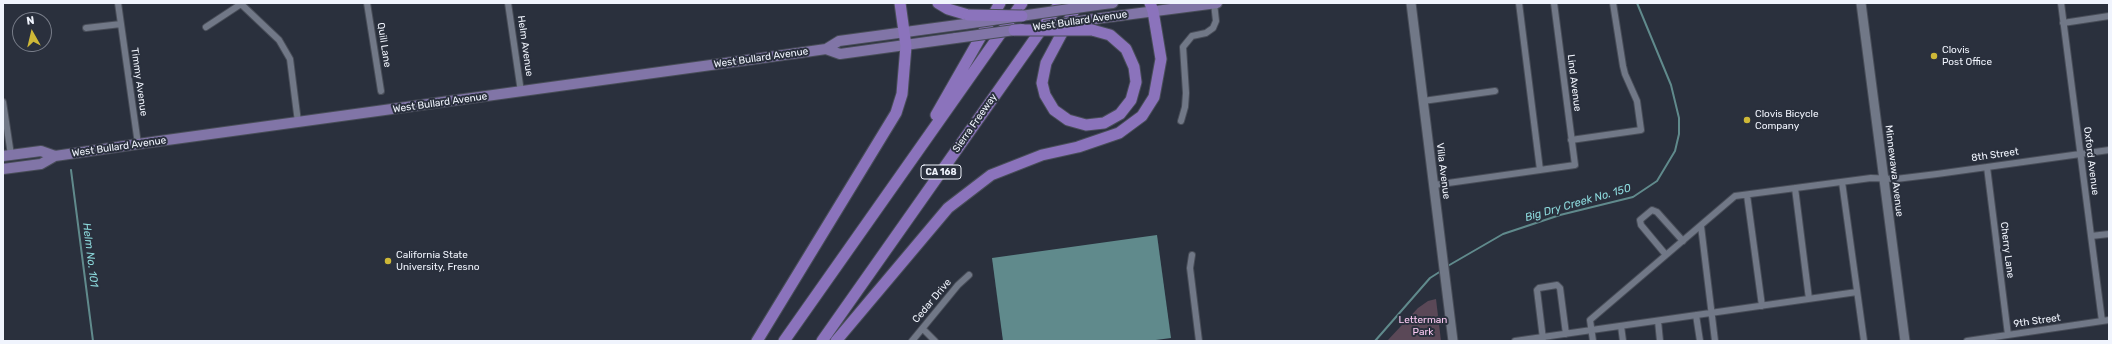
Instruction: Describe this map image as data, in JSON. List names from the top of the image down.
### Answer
{
  "streets": {
    "highway": ["Sierra Freeway", "CA 168"],
    "main road": ["West Bullard Avenue", "Villa Avenue", "Minnewawa Avenue"],
    "street": [
      "Quill Lane",
      "Helm Avenue",
      "Timmy Avenue",
      "Lind Avenue",
      "8th Street",
      "Oxford Avenue",
      "Cherry Lane",
      "Cedar Drive",
      "9th Street"
    ]
  },
  "crossings": [
    ["West Bullard Avenue", "Helm Avenue"],
    ["West Bullard Avenue", "Timmy Avenue"],
    ["8th Street", "Oxford Avenue"],
    ["8th Street", "Minnewawa Avenue"],
    ["8th Street", "Cherry Lane"],
    ["Oxford Avenue", "9th Street"],
    ["Cherry Lane", "9th Street"]
  ],
  "water": ["Big Dry Creek No. 150", "Helm No. 101"],
  "parks": ["Letterman Park"],
  "places": ["Clovis Post Office", "Clovis Bicycle Company", "California State University, Fresno"],
  "north": "top"
}
